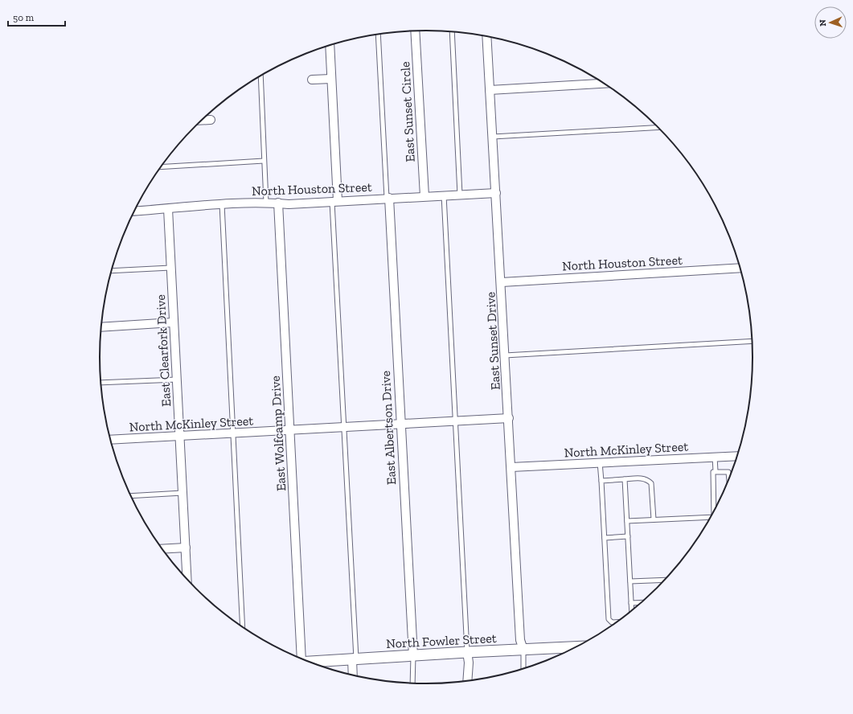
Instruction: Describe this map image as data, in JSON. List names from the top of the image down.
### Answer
{
  "streets": {
    "street": [
      "East Sunset Circle",
      "North Houston Street",
      "East Sunset Drive",
      "East Clearfork Drive",
      "North McKinley Street",
      "East Albertson Drive",
      "East Wolfcamp Drive",
      "North Fowler Street"
    ]
  },
  "crossings": [
    ["East Sunset Circle", "North Houston Street"],
    ["North Houston Street", "East Sunset Drive"],
    ["North Houston Street", "East Clearfork Drive"],
    ["North Houston Street", "East Albertson Drive"],
    ["North Houston Street", "East Wolfcamp Drive"],
    ["East Sunset Drive", "North McKinley Street"],
    ["East Sunset Drive", "North Fowler Street"],
    ["East Clearfork Drive", "North McKinley Street"],
    ["North McKinley Street", "East Albertson Drive"],
    ["North McKinley Street", "East Wolfcamp Drive"],
    ["East Albertson Drive", "North Fowler Street"]
  ],
  "scale_bar": "50 m",
  "north": "left"
}
